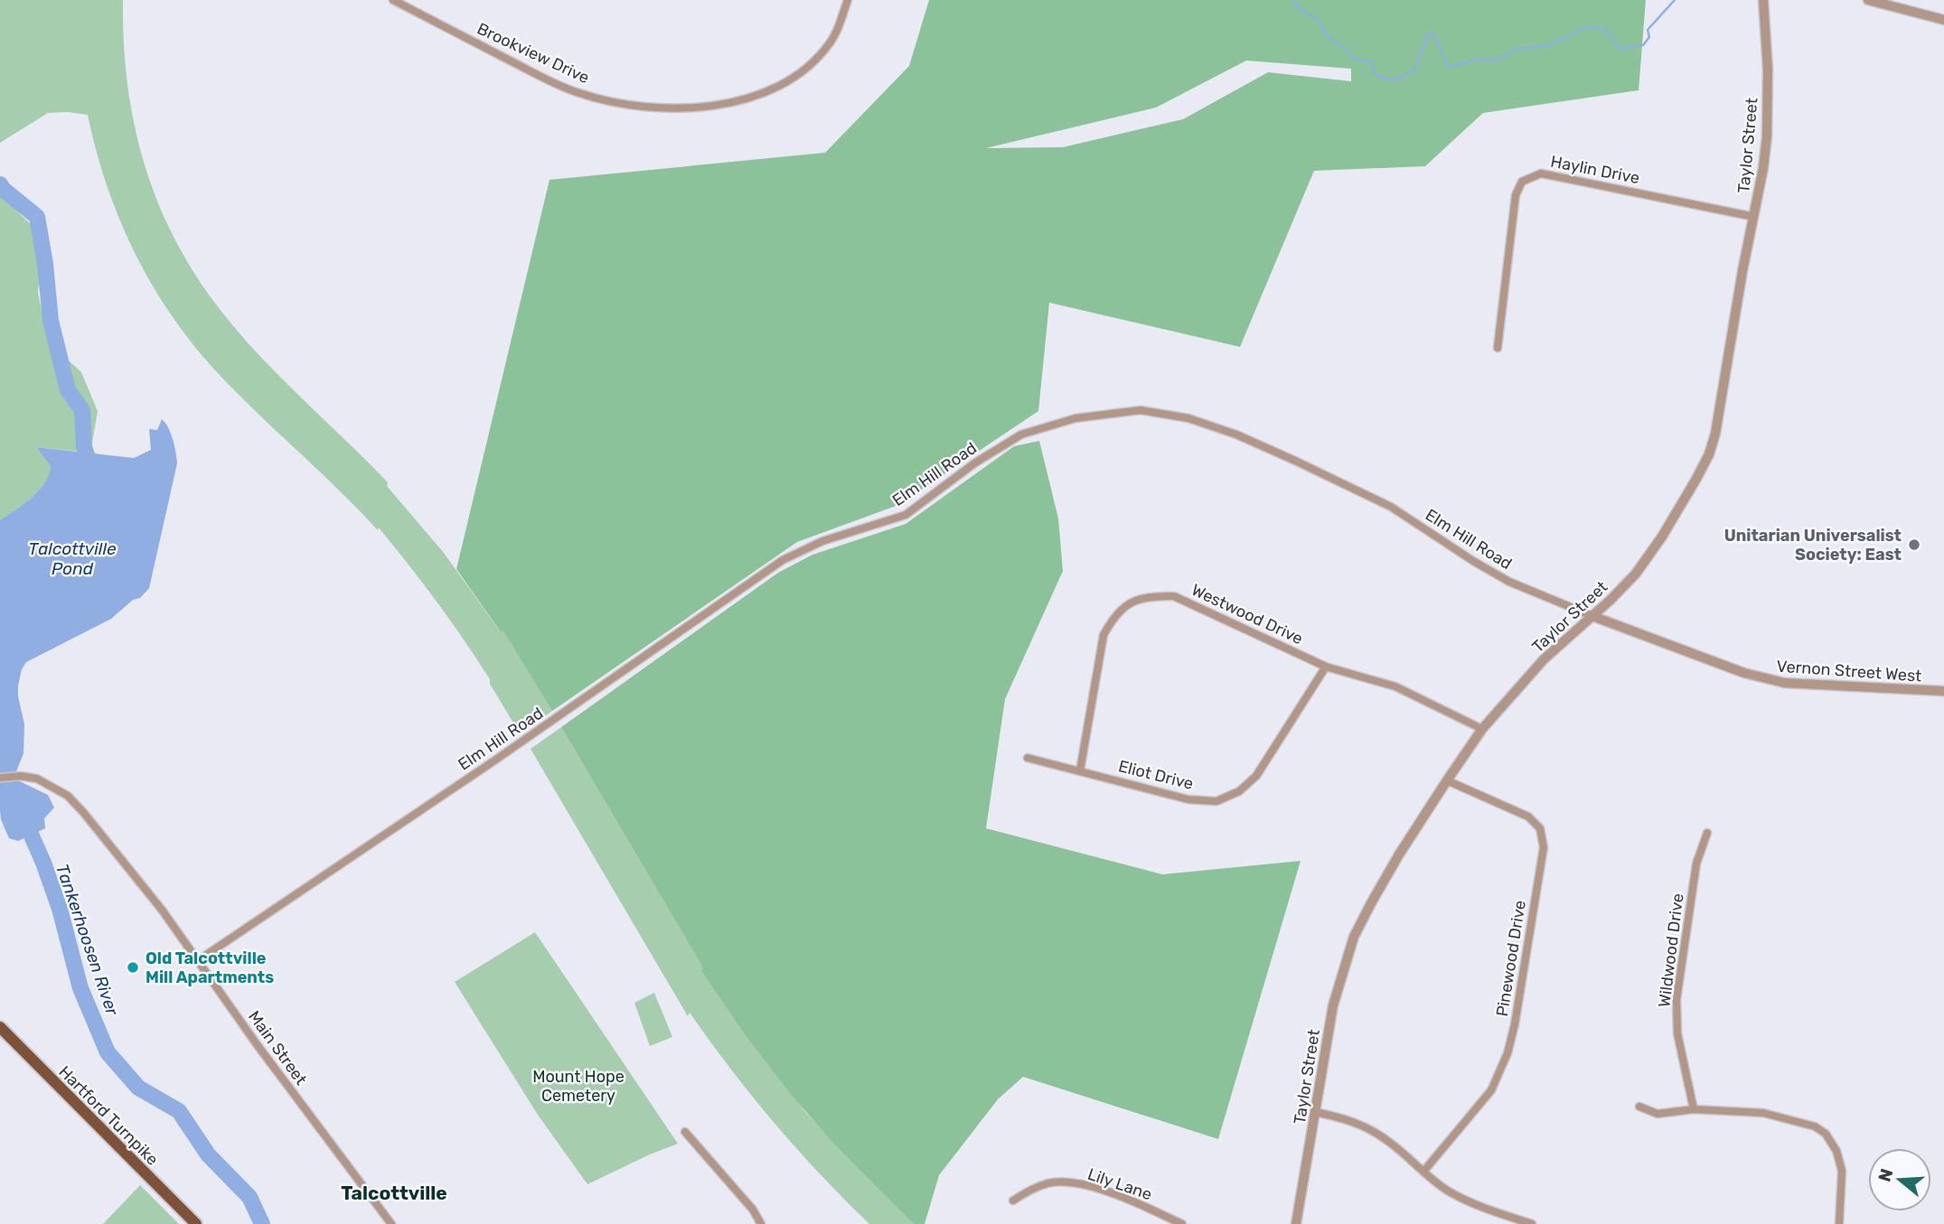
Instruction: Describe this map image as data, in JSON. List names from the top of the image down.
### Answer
{
  "streets": {
    "main road": ["Hartford Turnpike"],
    "street": [
      "Brookview Drive",
      "Taylor Street",
      "Haylin Drive",
      "Elm Hill Road",
      "Westwood Drive",
      "Vernon Street West",
      "Eliot Drive",
      "Wildwood Drive",
      "Pinewood Drive",
      "Main Street",
      "Lily Lane"
    ]
  },
  "crossings": [
    ["Taylor Street", "Haylin Drive"],
    ["Taylor Street", "Elm Hill Road"],
    ["Taylor Street", "Westwood Drive"],
    ["Taylor Street", "Pinewood Drive"],
    ["Elm Hill Road", "Vernon Street West"],
    ["Elm Hill Road", "Main Street"],
    ["Westwood Drive", "Eliot Drive"]
  ],
  "districts": ["Talcottville"],
  "water": ["Talcottville Pond", "Tankerhoosen River"],
  "parks": ["Mount Hope Cemetery"],
  "places": ["Unitarian Universalist Society: East", "Old Talcottville Mill Apartments"],
  "north": "left"
}
